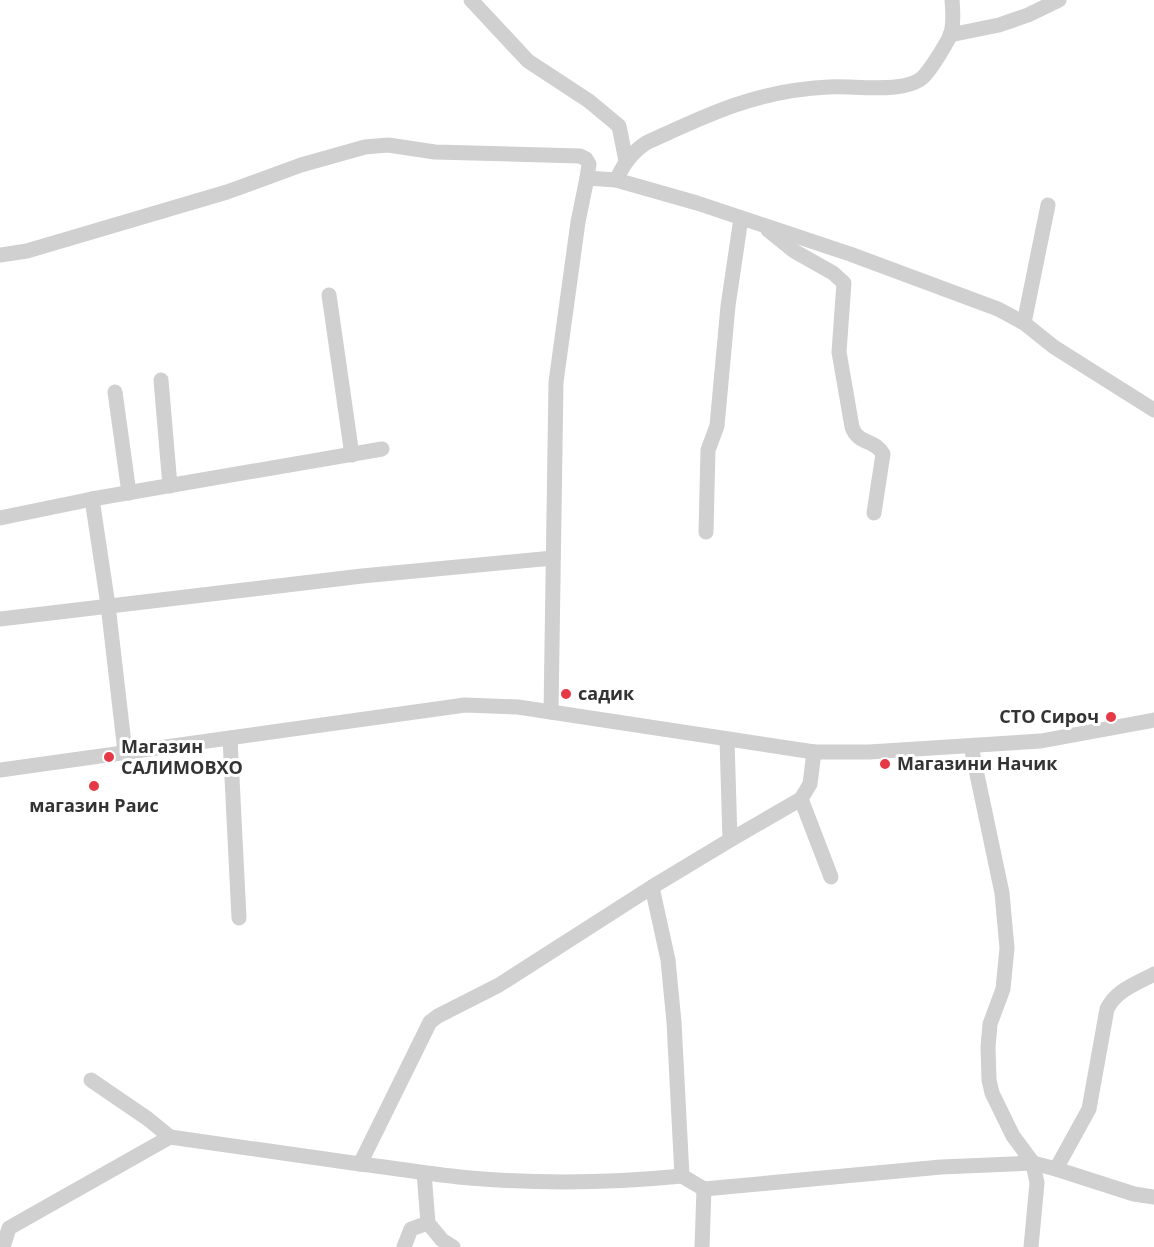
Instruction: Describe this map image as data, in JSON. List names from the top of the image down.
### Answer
{
  "places": [
    "садик",
    "СТО Сироч",
    "Магазин САЛИМОВХО",
    "Магазини Начик",
    "магазин Раис"
  ]
}
